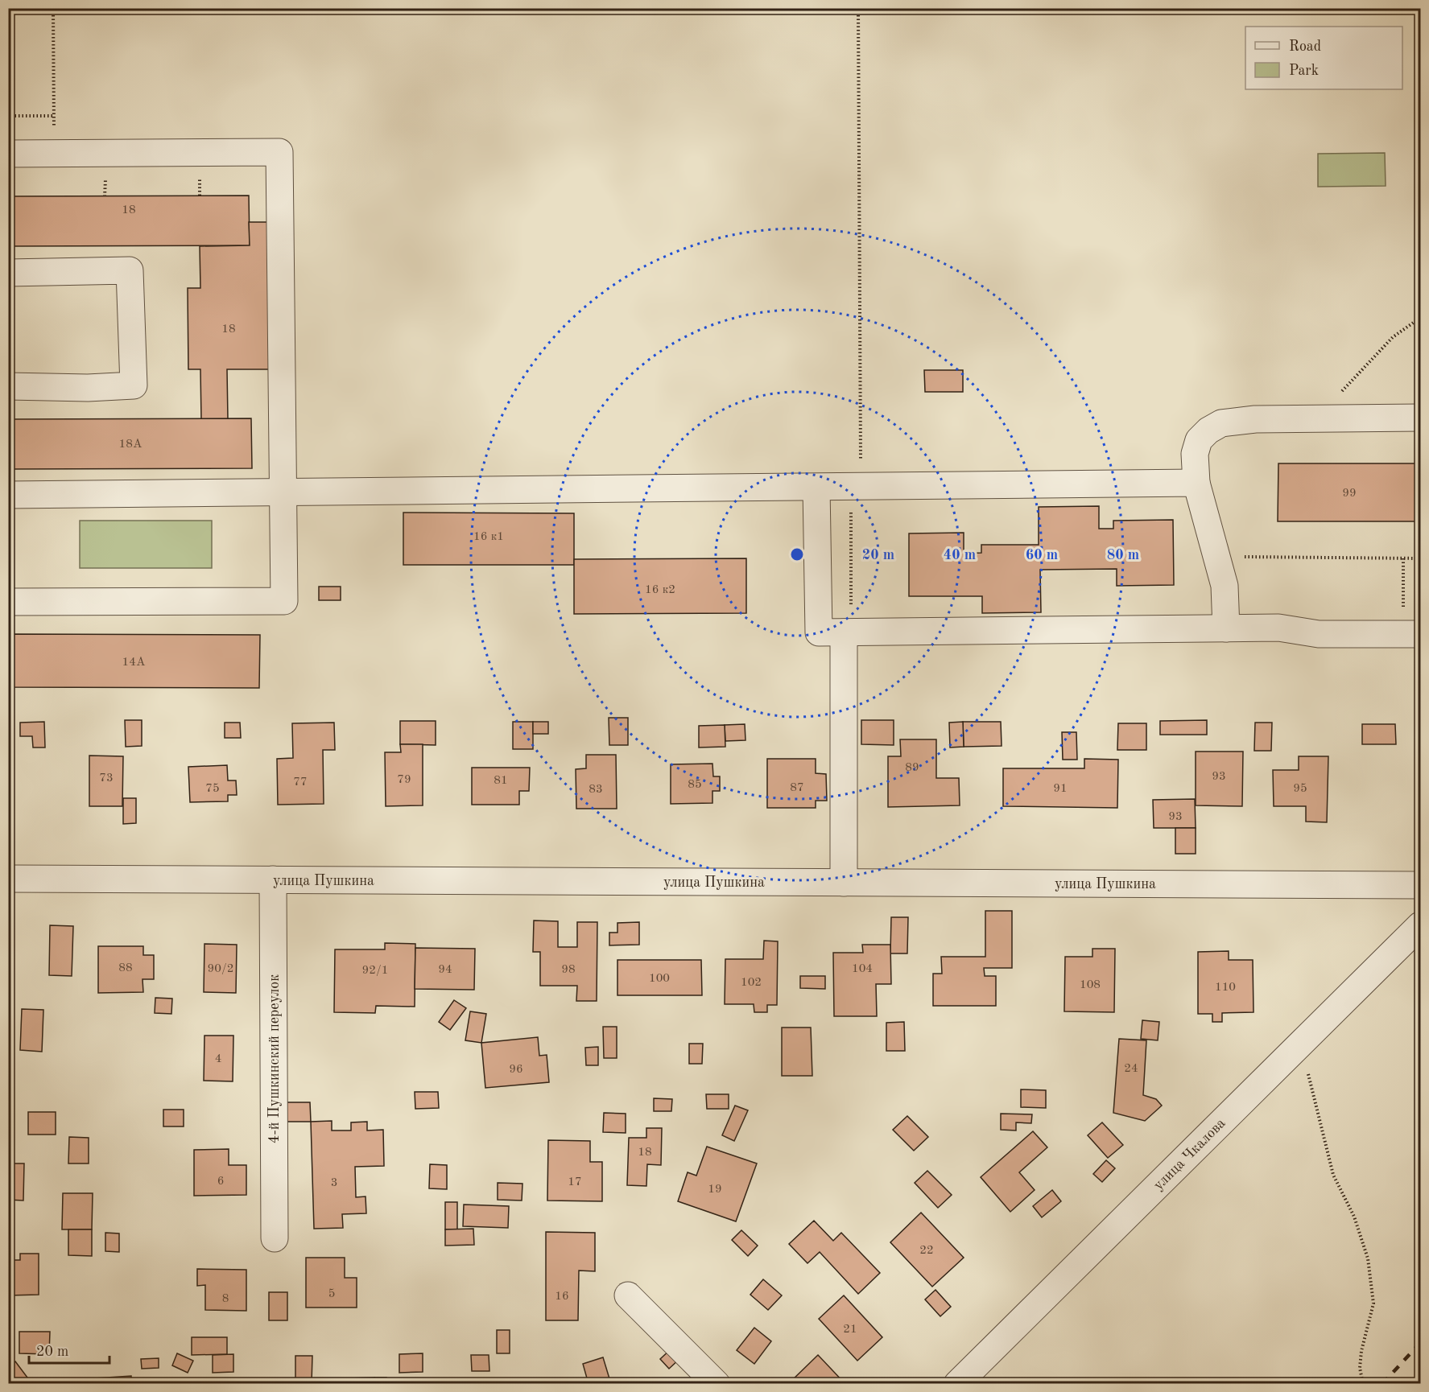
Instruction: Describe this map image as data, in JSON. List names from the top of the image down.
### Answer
{
  "streets": {
    "street": ["улица Пушкина", "4-й Пушкинский переулок", "улица Чкалова"]
  },
  "crossings": [
    ["улица Пушкина", "4-й Пушкинский переулок"]
  ],
  "house_numbers": [
    "18",
    "18",
    "18А",
    "99",
    "16 к1",
    "16 к2",
    "14А",
    "89",
    "93",
    "73",
    "79",
    "81",
    "77",
    "85",
    "87",
    "75",
    "91",
    "95",
    "83",
    "93",
    "88",
    "90/2",
    "104",
    "94",
    "98",
    "92/1",
    "100",
    "102",
    "108",
    "110",
    "4",
    "24",
    "96",
    "18",
    "6",
    "17",
    "3",
    "19",
    "22",
    "5",
    "16",
    "8",
    "21"
  ],
  "legend": ["Road", "Park"],
  "scale_bar": "20 m",
  "rings": [
    "20 m",
    "40 m",
    "60 m",
    "80 m"
  ]
}
